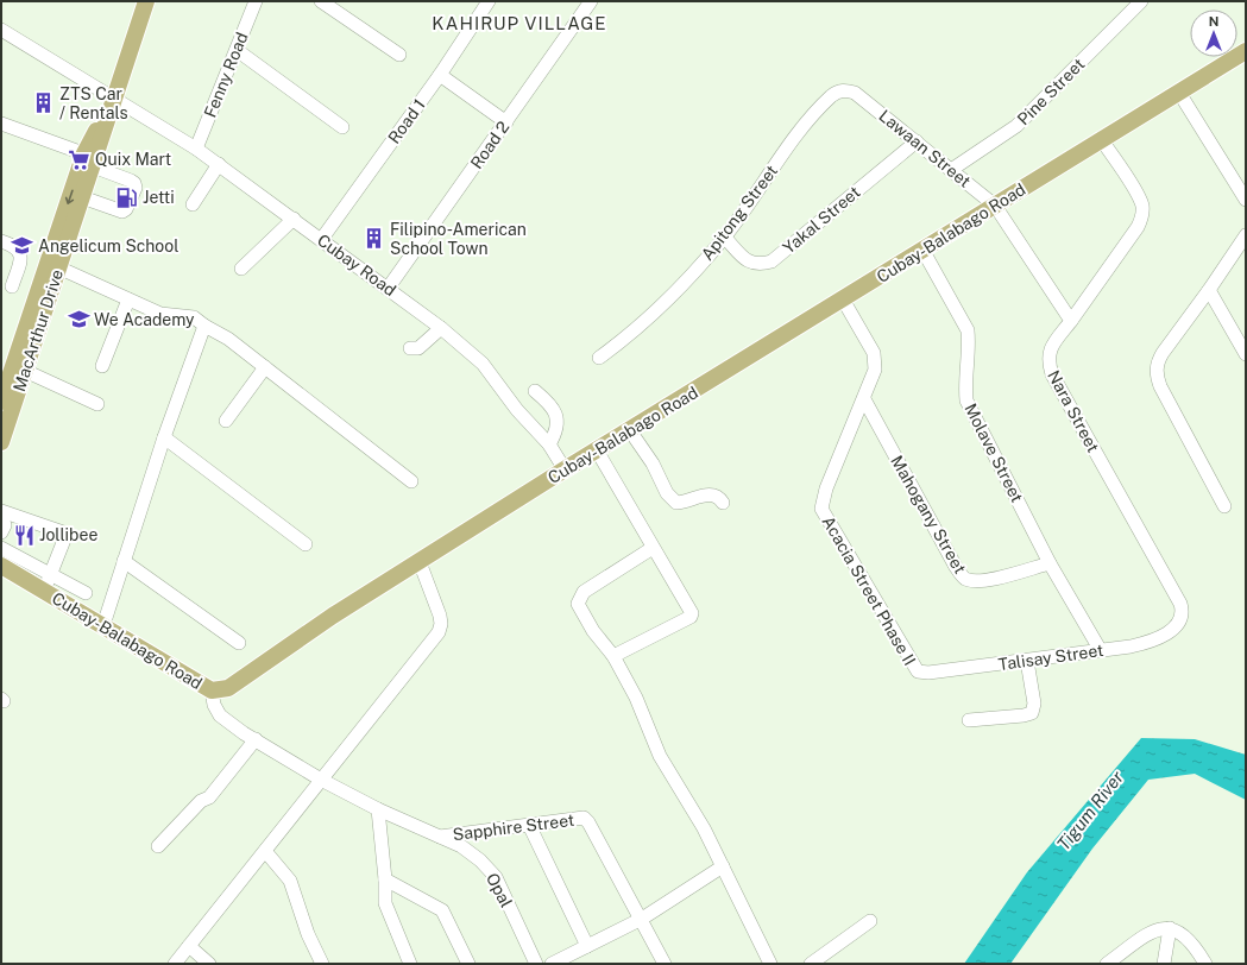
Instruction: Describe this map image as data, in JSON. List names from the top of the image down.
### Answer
{
  "streets": {
    "main road": ["Cubay-Balabago Road", "MacArthur Drive"],
    "street": [
      "Fenny Road",
      "Pine Street",
      "Road 1",
      "Road 2",
      "Lawaan Street",
      "Apitong Street",
      "Yakal Street",
      "Cubay Road",
      "Nara Street",
      "Molave Street",
      "Mahogany Street",
      "Acacia Street Phase II",
      "Talisay Street",
      "Sapphire Street",
      "Opal"
    ]
  },
  "crossings": [
    ["Fenny Road", "Cubay Road"],
    ["Pine Street", "Lawaan Street"],
    ["Road 1", "Cubay Road"],
    ["Road 2", "Cubay Road"],
    ["Lawaan Street", "Apitong Street"],
    ["Lawaan Street", "Yakal Street"],
    ["Lawaan Street", "Cubay-Balabago Road"],
    ["Apitong Street", "Yakal Street"],
    ["Cubay-Balabago Road", "Cubay Road"],
    ["Cubay-Balabago Road", "Nara Street"],
    ["Cubay-Balabago Road", "Molave Street"],
    ["Cubay-Balabago Road", "Acacia Street Phase II"],
    ["Cubay-Balabago Road", "Opal"],
    ["Nara Street", "Talisay Street"],
    ["Molave Street", "Mahogany Street"],
    ["Molave Street", "Talisay Street"],
    ["Mahogany Street", "Acacia Street Phase II"],
    ["Acacia Street Phase II", "Talisay Street"],
    ["Sapphire Street", "Opal"]
  ],
  "districts": ["KAHIRUP VILLAGE"],
  "water": ["Tigum River"],
  "places": {
    "building": ["ZTS Car / Rentals", "Filipino-American School Town"],
    "supermarket": ["Quix Mart"],
    "fuel station": ["Jetti"],
    "school or university": ["Angelicum School", "We Academy"],
    "restaurant": ["Jollibee"]
  },
  "north": "top"
}
